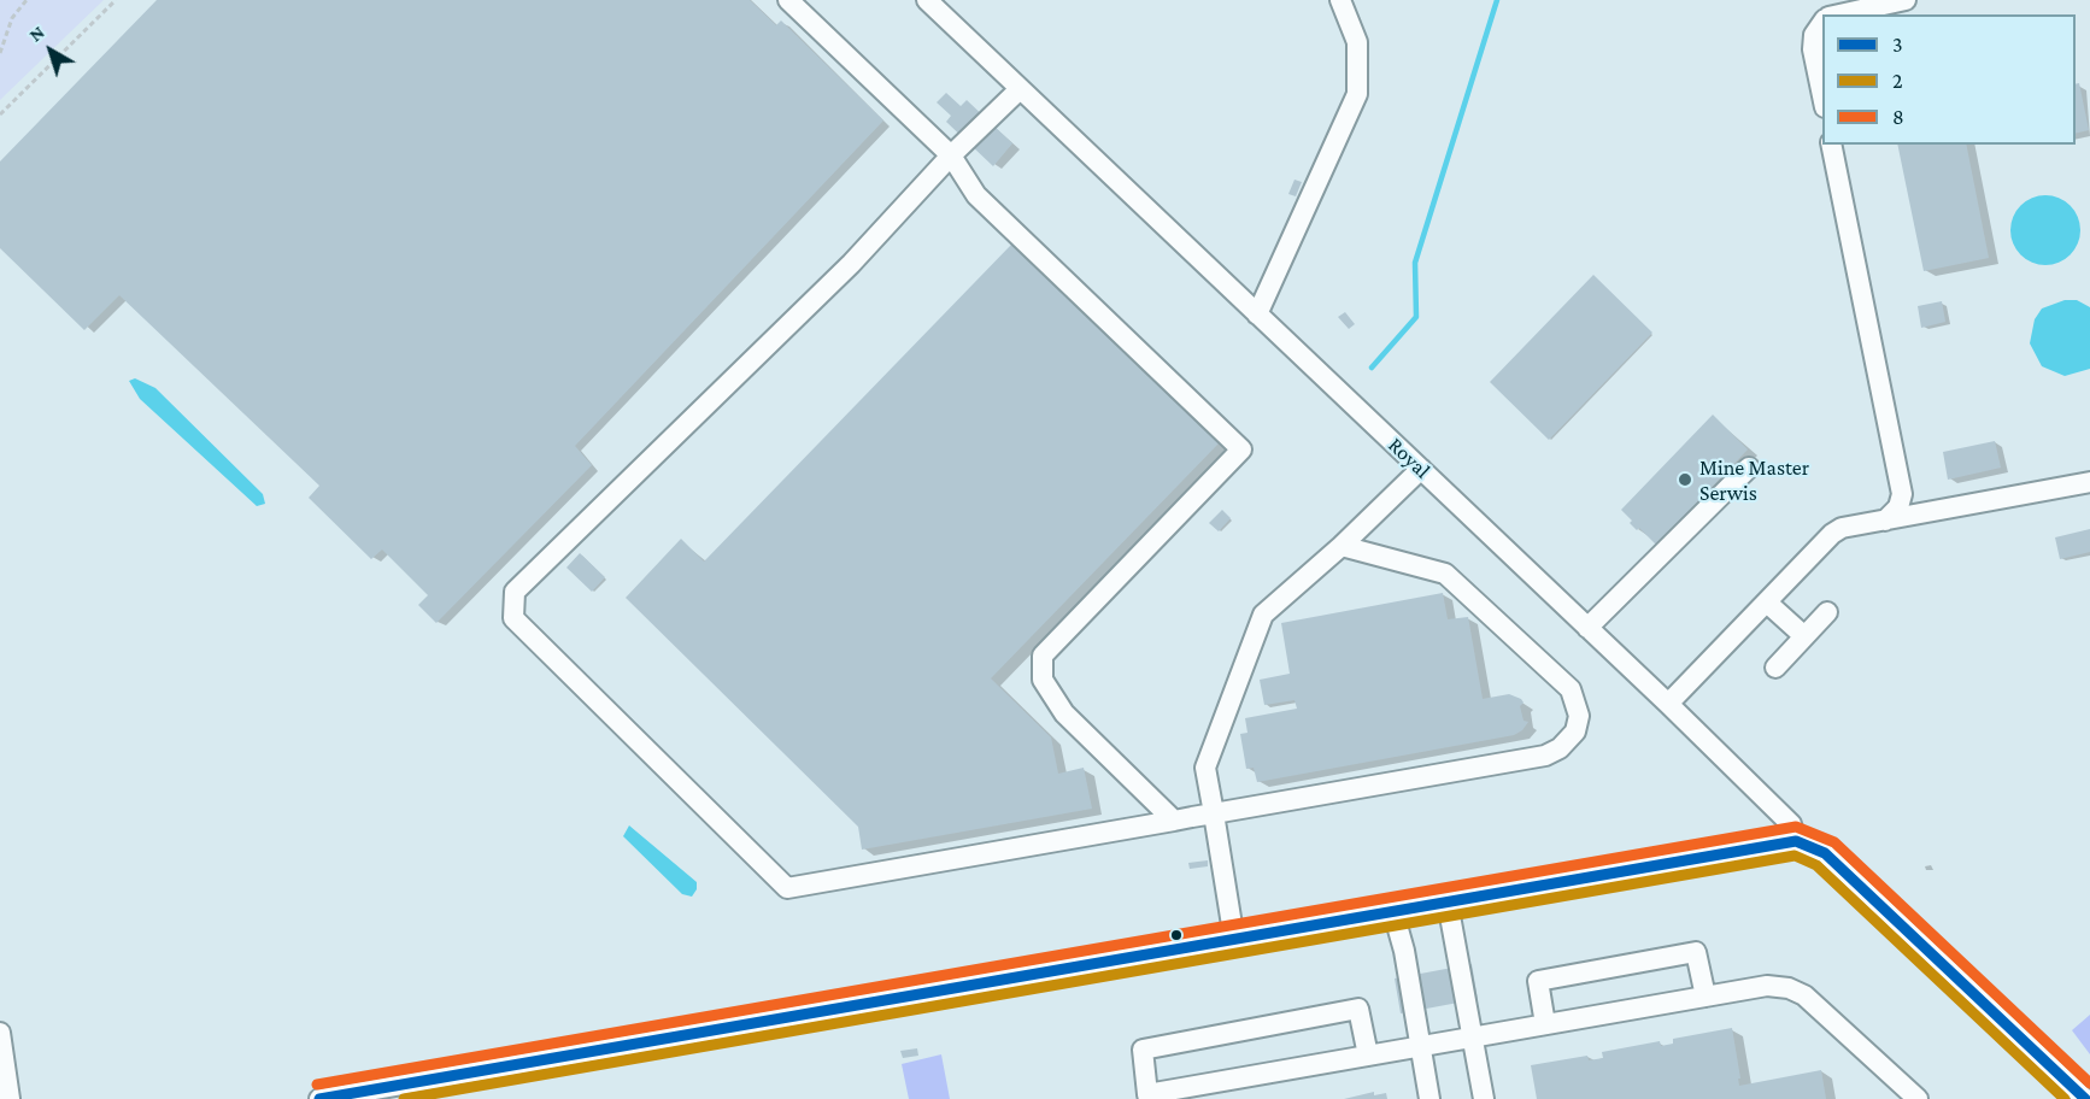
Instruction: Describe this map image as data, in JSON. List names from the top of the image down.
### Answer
{
  "streets": {
    "street": ["Royal"]
  },
  "places": ["Mine Master Serwis"],
  "lines": ["transit line 8", "transit line 3", "transit line 2"],
  "legend": ["3", "2", "8"],
  "north": "top left"
}
